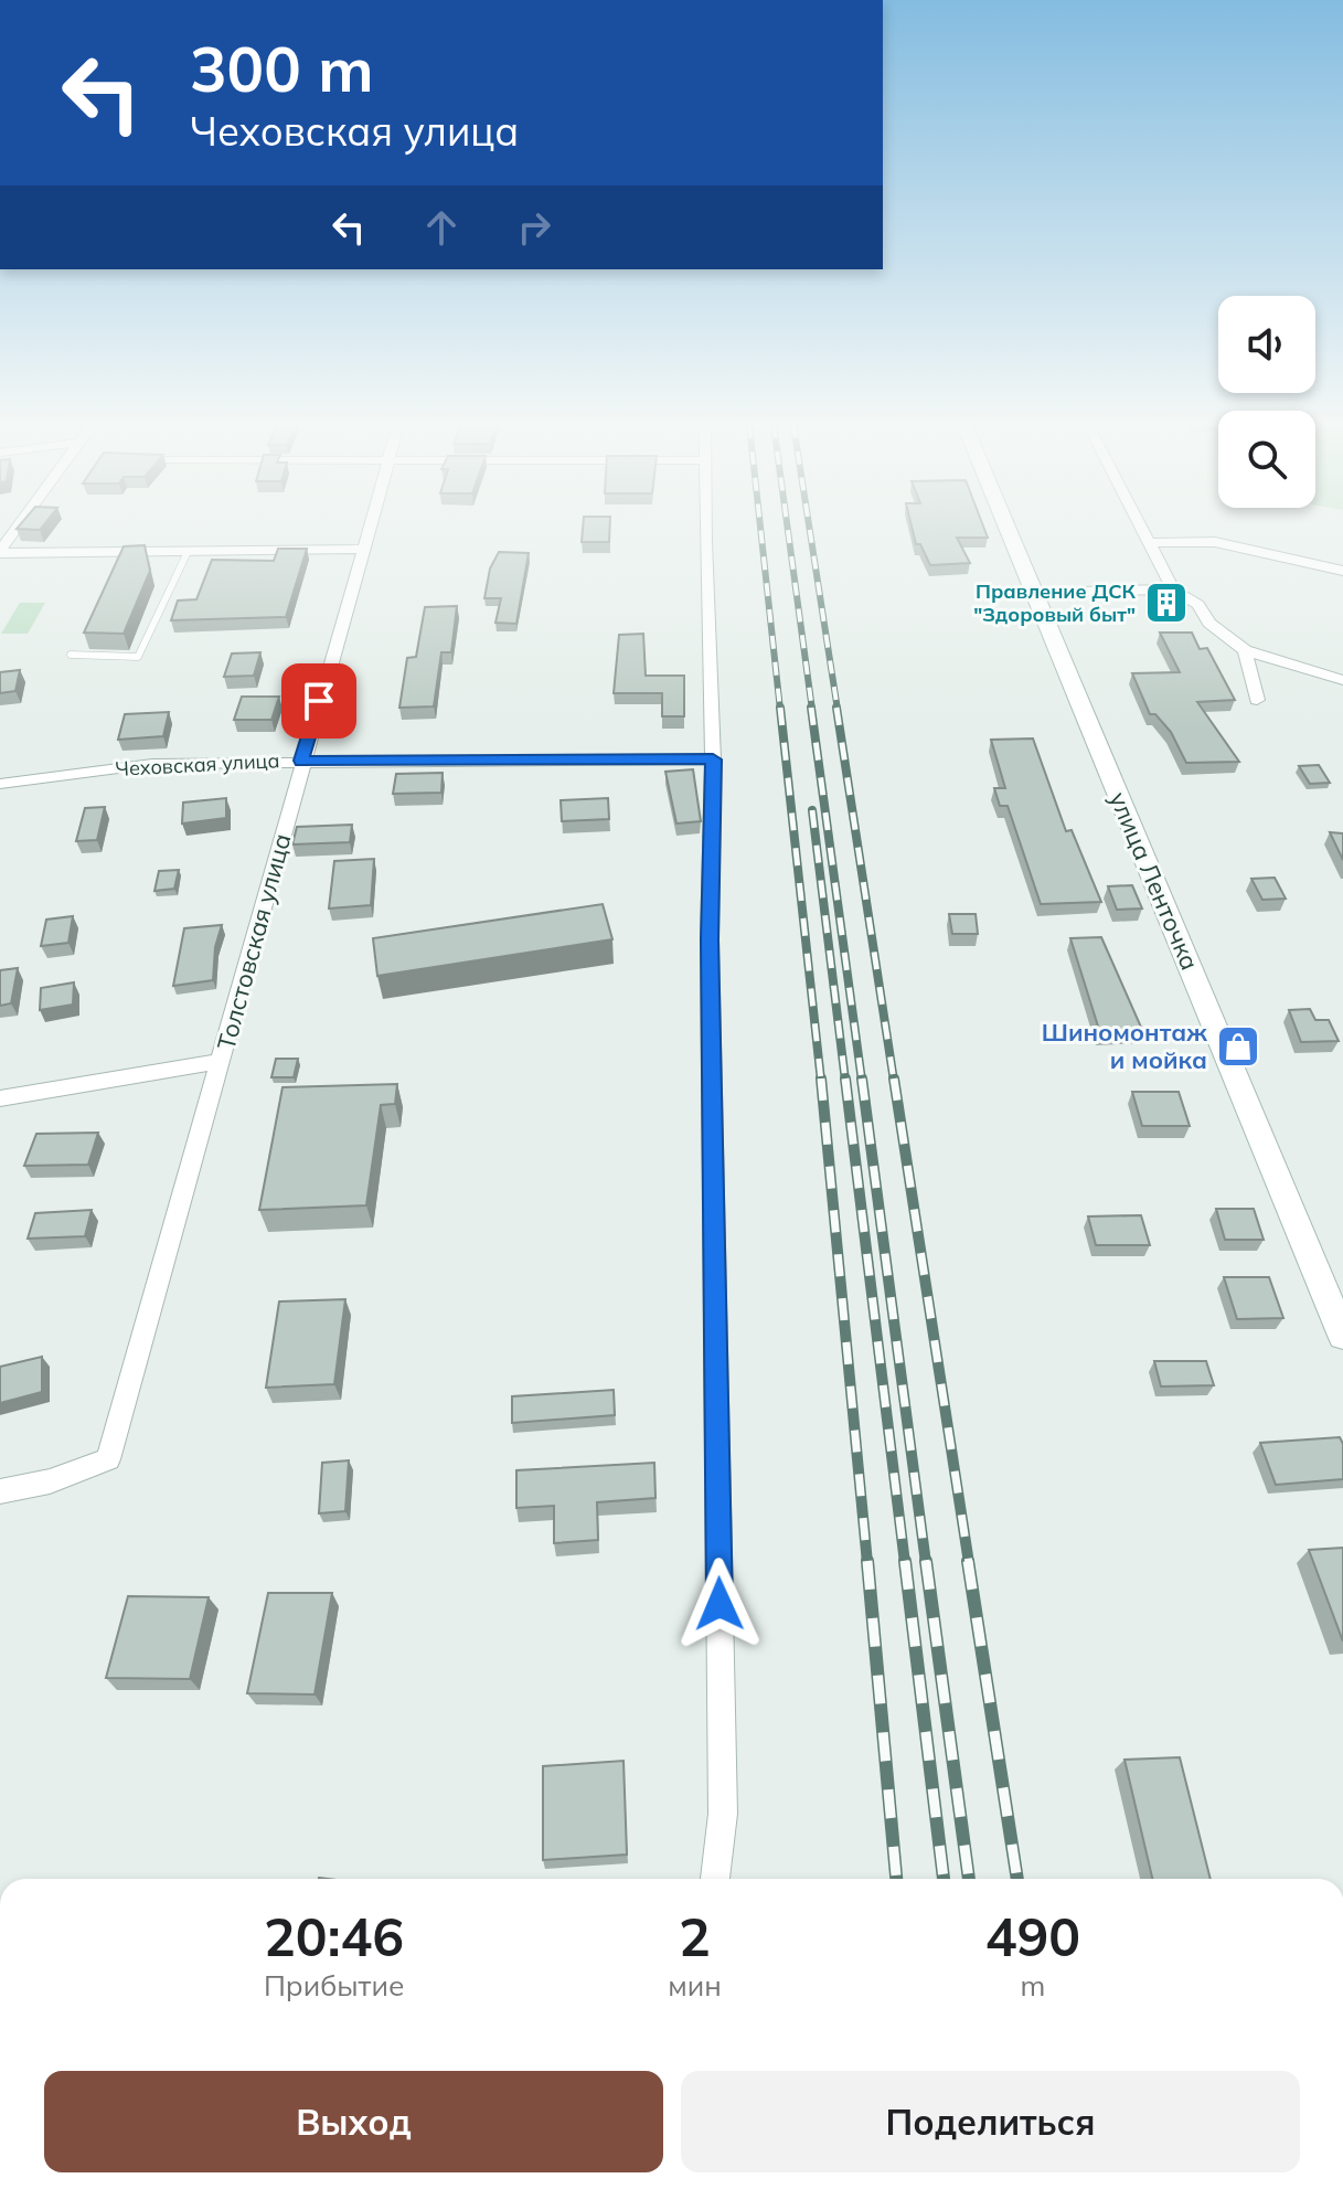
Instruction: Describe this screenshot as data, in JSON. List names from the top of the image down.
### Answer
{
  "streets": {
    "main road": ["улица Ленточка"],
    "street": ["Чеховская улица", "Толстовская улица"]
  },
  "crossings": [
    ["Чеховская улица", "Толстовская улица"]
  ],
  "places": {
    "building": ["Правление ДСК \"Здоровый быт\""],
    "shop": ["Шиномонтаж и мойка"]
  },
  "page": {
    "turn": ["300 m", "Чеховская улица"],
    "eta": [
      "20:46",
      "Прибытие",
      "2",
      "мин",
      "490",
      "m"
    ],
    "buttons": ["Выход", "Поделиться"]
  }
}
